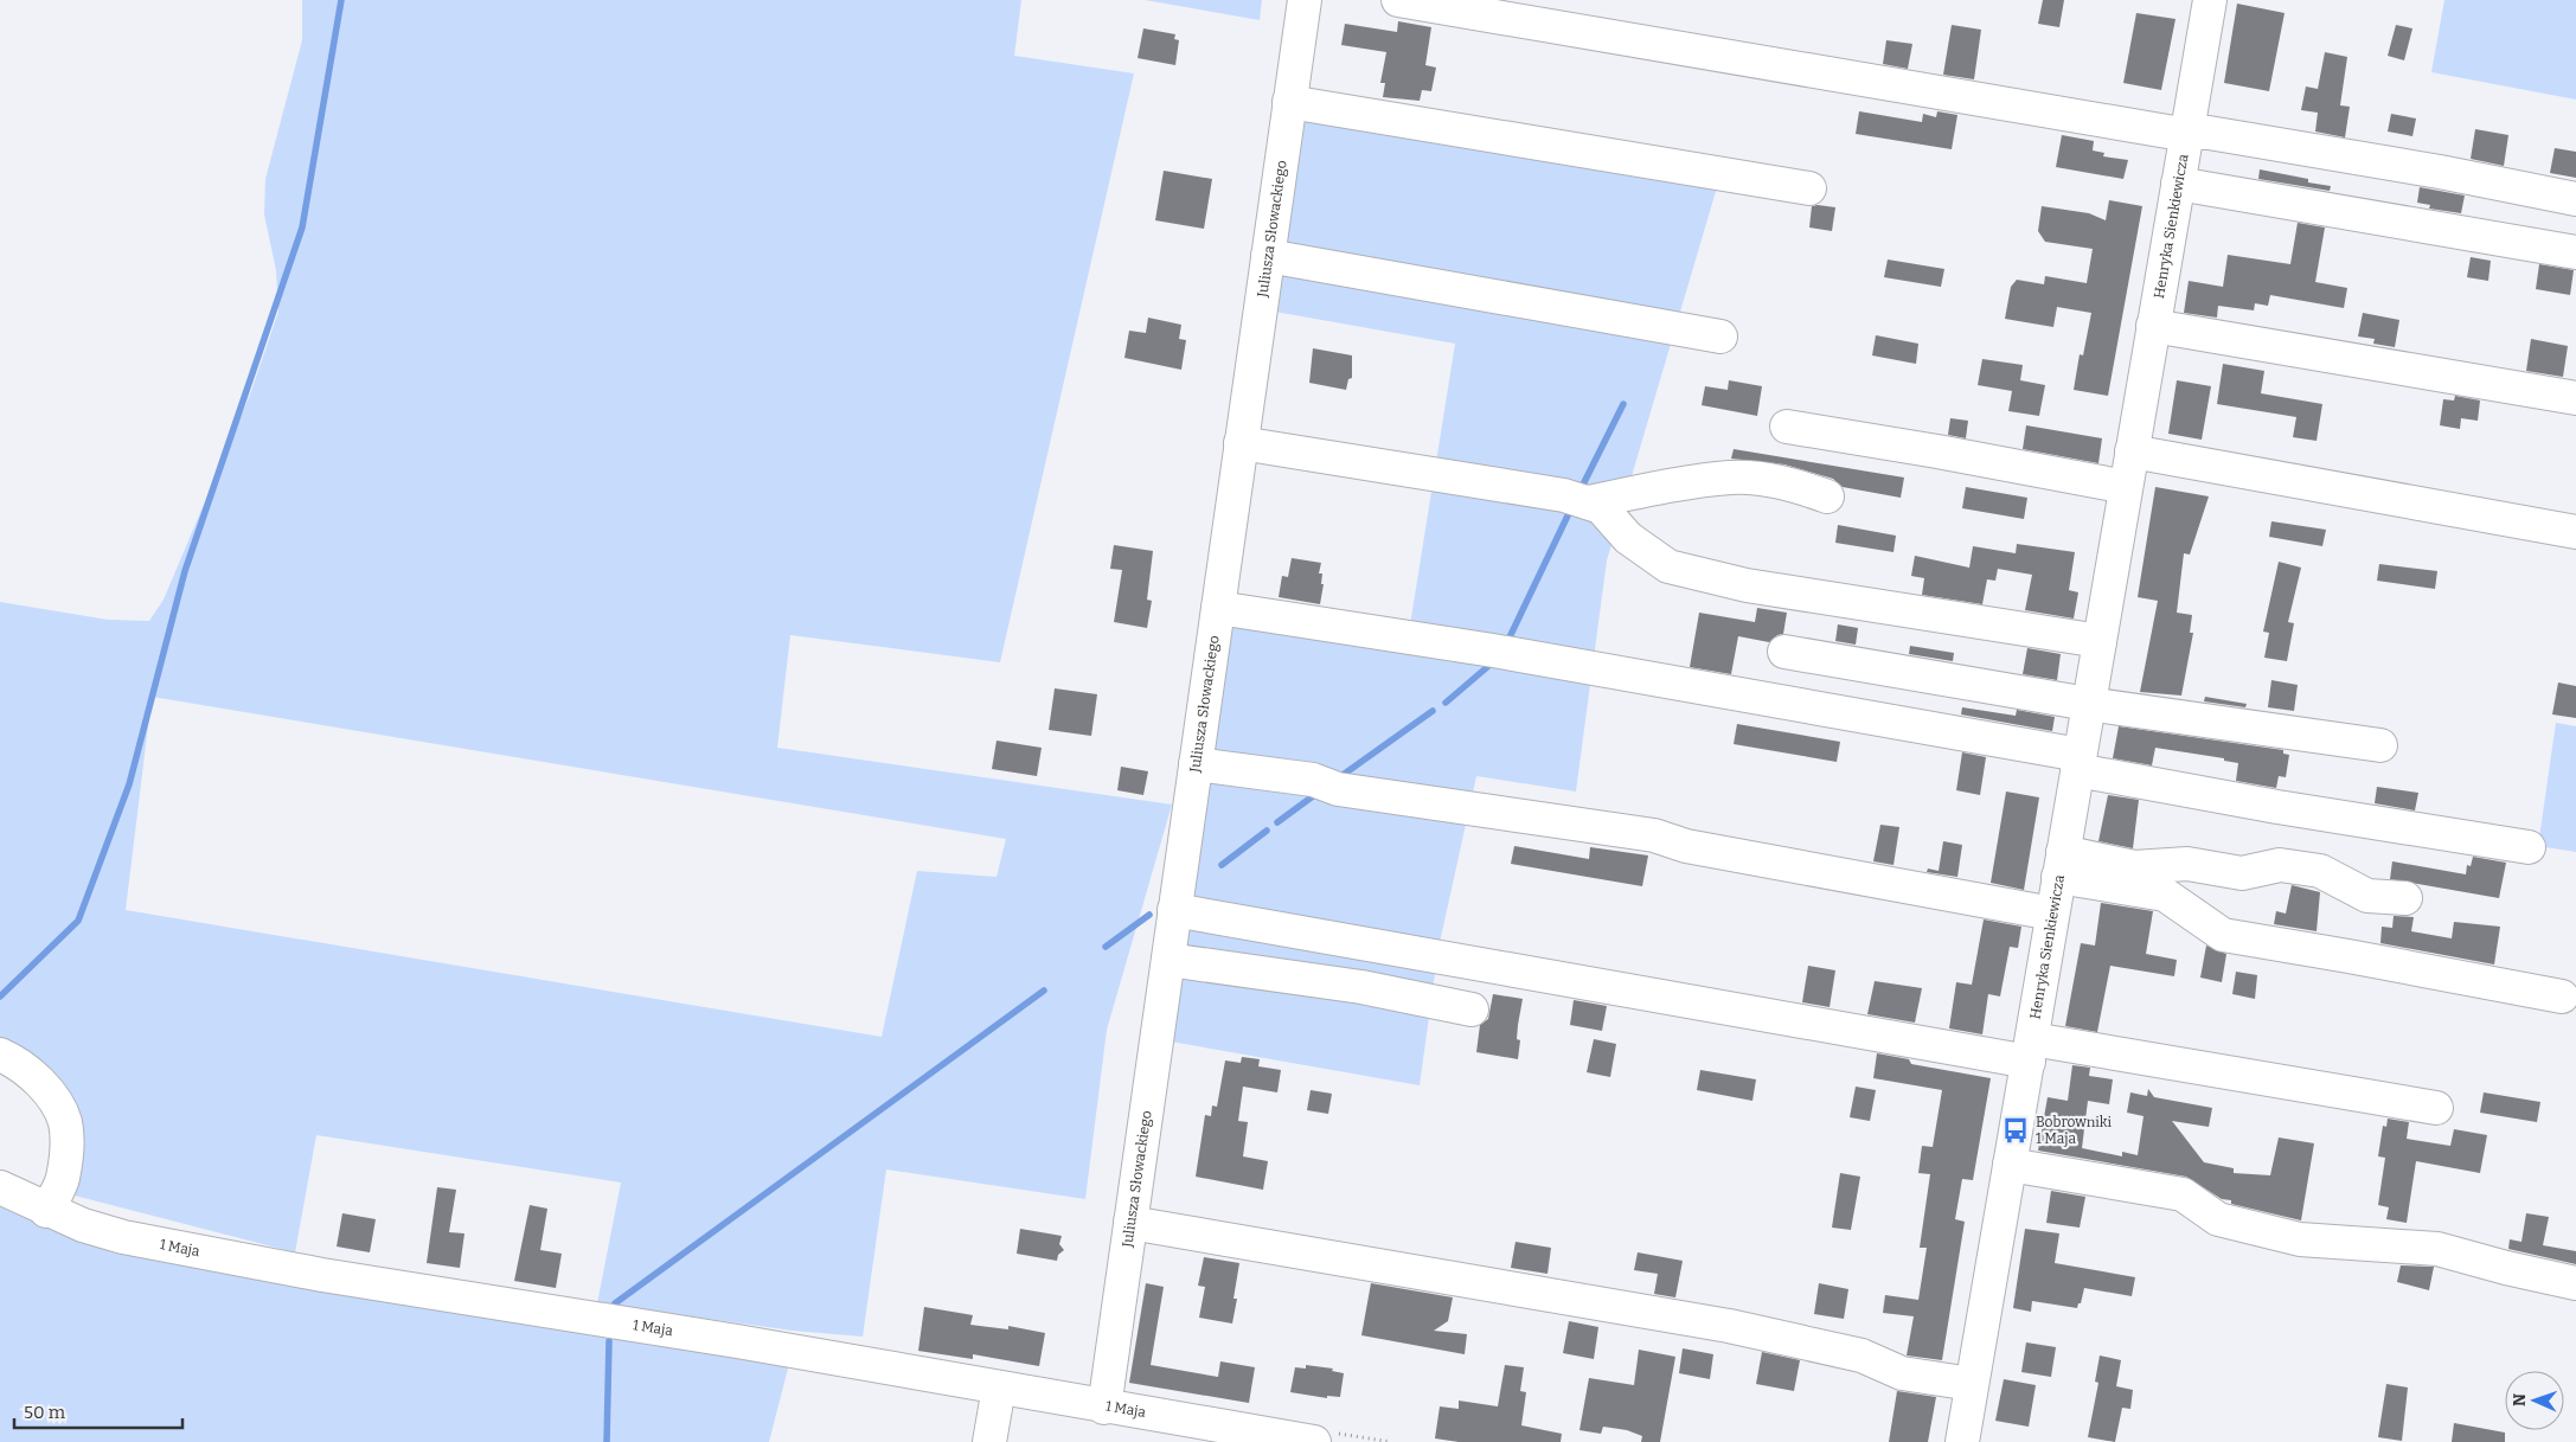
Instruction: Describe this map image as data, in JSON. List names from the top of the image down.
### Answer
{
  "streets": {
    "street": ["Henryka Sienkiewicza", "Juliusza Słowackiego", "1 Maja"]
  },
  "crossings": [
    ["Juliusza Słowackiego", "1 Maja"]
  ],
  "places": {
    "bus stop": ["Bobrowniki 1 Maja"]
  },
  "scale_bar": "50 m",
  "north": "left"
}
